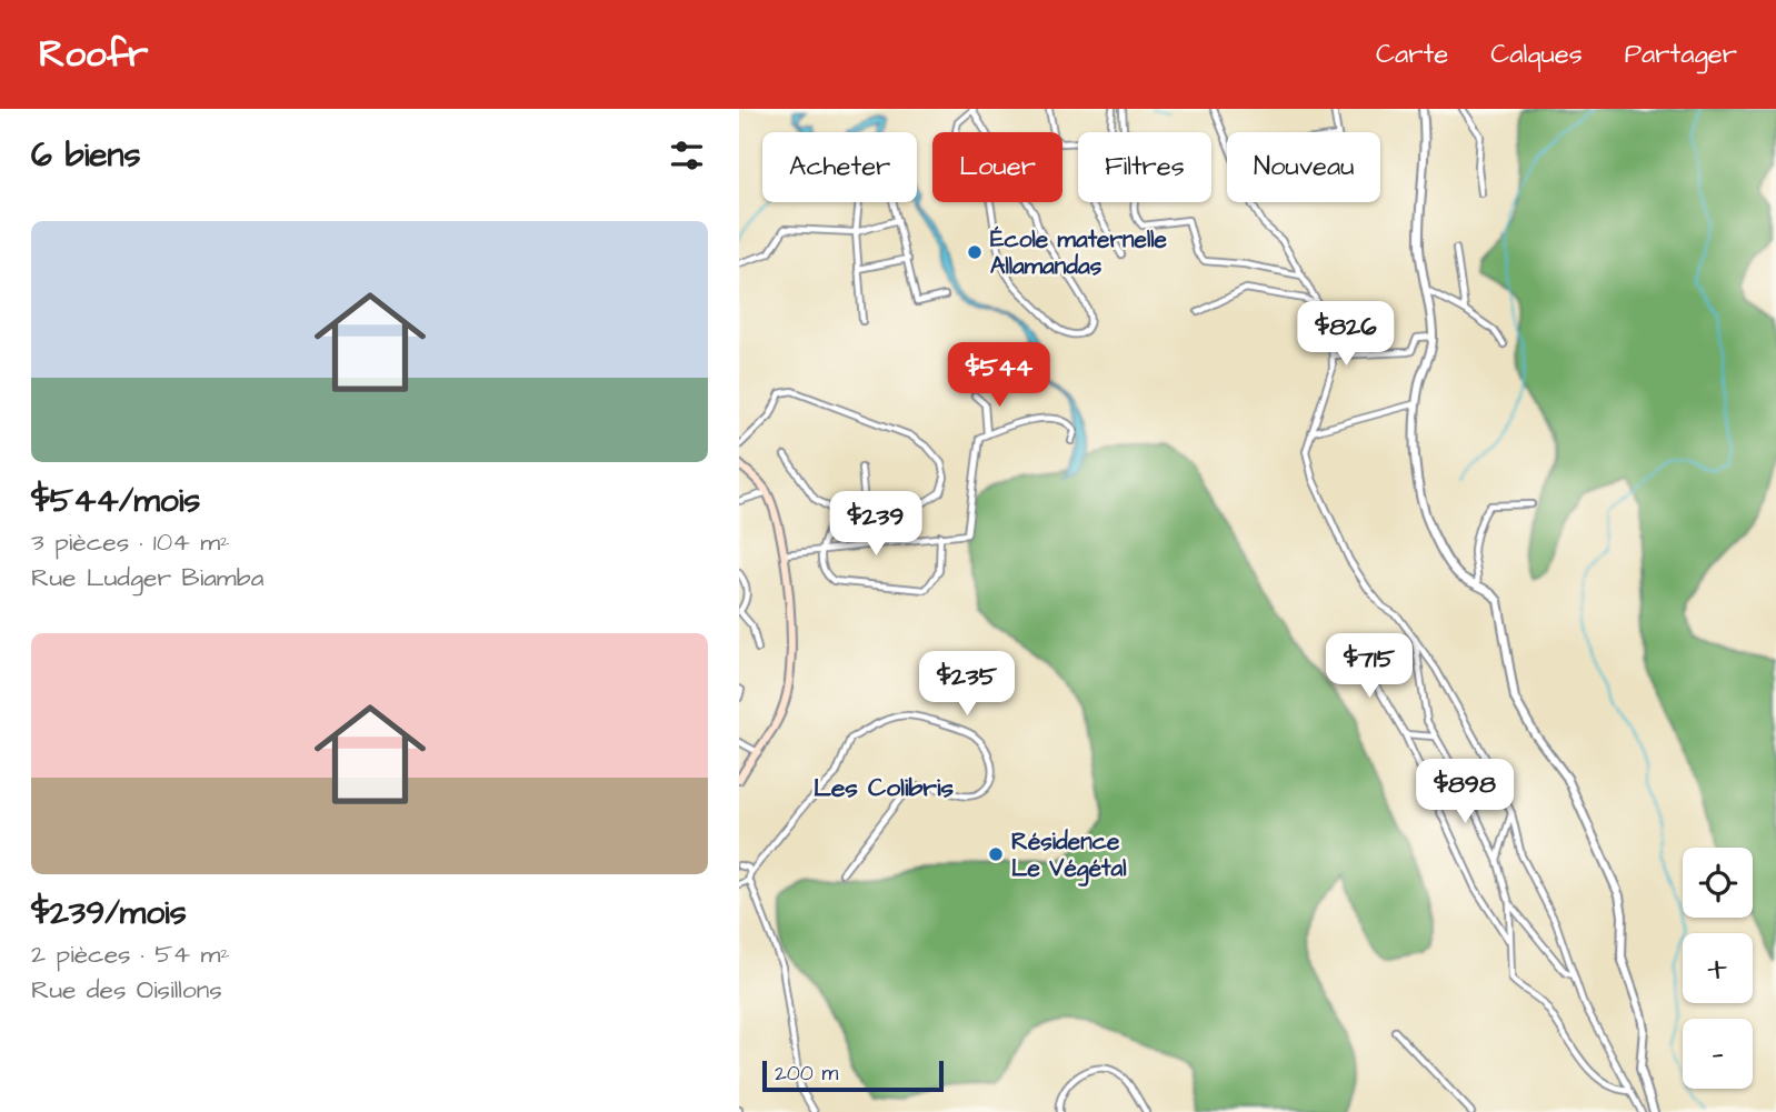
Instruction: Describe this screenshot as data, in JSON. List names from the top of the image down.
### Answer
{
  "districts": ["Les Colibris"],
  "places": ["École maternelle Allamandas", "Résidence Le Végétal"],
  "scale_bar": "200 m",
  "page": {
    "header": "Roofr",
    "nav": ["Carte", "Calques", "Partager"],
    "heading": "6 biens",
    "chip": [
      "Acheter",
      "Louer",
      "Filtres",
      "Nouveau"
    ],
    "list": [
      {
        "name": "$544/mois",
        "note": "3 pièces · 104 m² · Rue Ludger Biamba"
      },
      {
        "name": "$239/mois",
        "note": "2 pièces · 54 m² · Rue des Oisillons"
      }
    ],
    "price": [
      "$826",
      "$544",
      "$239",
      "$715",
      "$235",
      "$898"
    ],
    "map_buttons": ["+", "−"],
    "scale": "200 m"
  }
}
